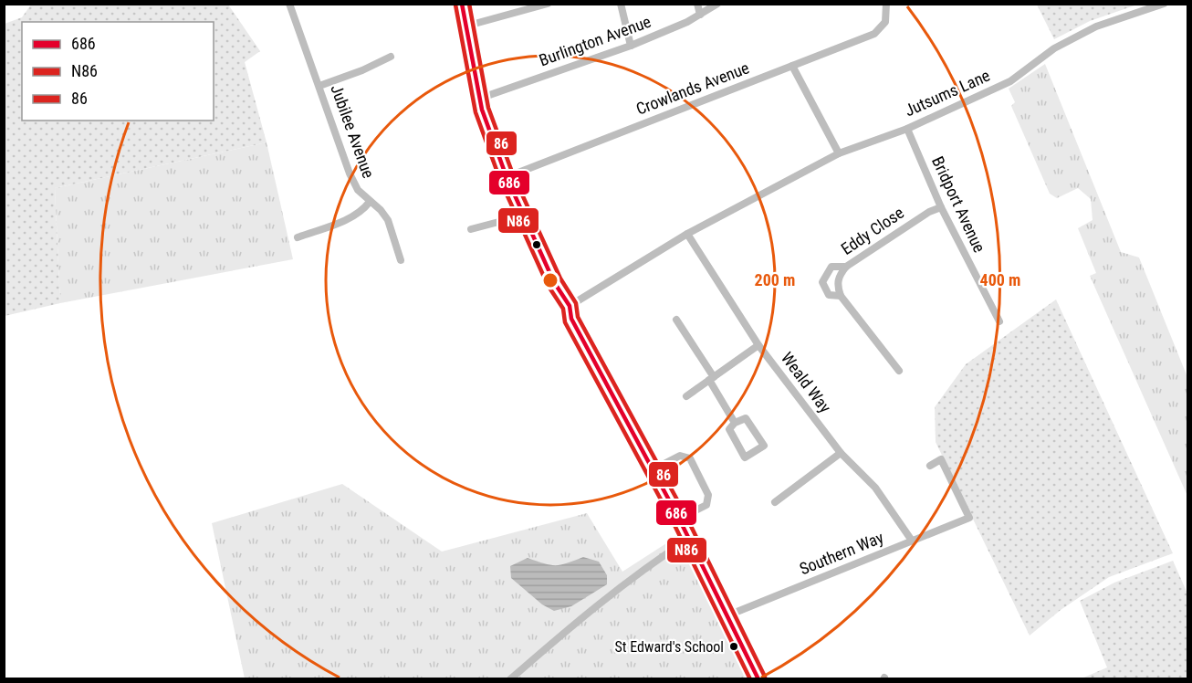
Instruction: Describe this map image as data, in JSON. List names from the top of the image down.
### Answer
{
  "streets": {
    "street": [
      "Burlington Avenue",
      "Crowlands Avenue",
      "Jutsums Lane",
      "Jubilee Avenue",
      "Bridport Avenue",
      "Eddy Close",
      "Weald Way",
      "Southern Way"
    ]
  },
  "crossings": [
    ["Jutsums Lane", "Bridport Avenue"],
    ["Jutsums Lane", "Weald Way"],
    ["Bridport Avenue", "Eddy Close"],
    ["Weald Way", "Southern Way"]
  ],
  "places": ["St Edward's School"],
  "lines": ["transit line 686", "transit line 86", "transit line N86"],
  "legend": ["686", "N86", "86"],
  "rings": ["200 m", "400 m"]
}
